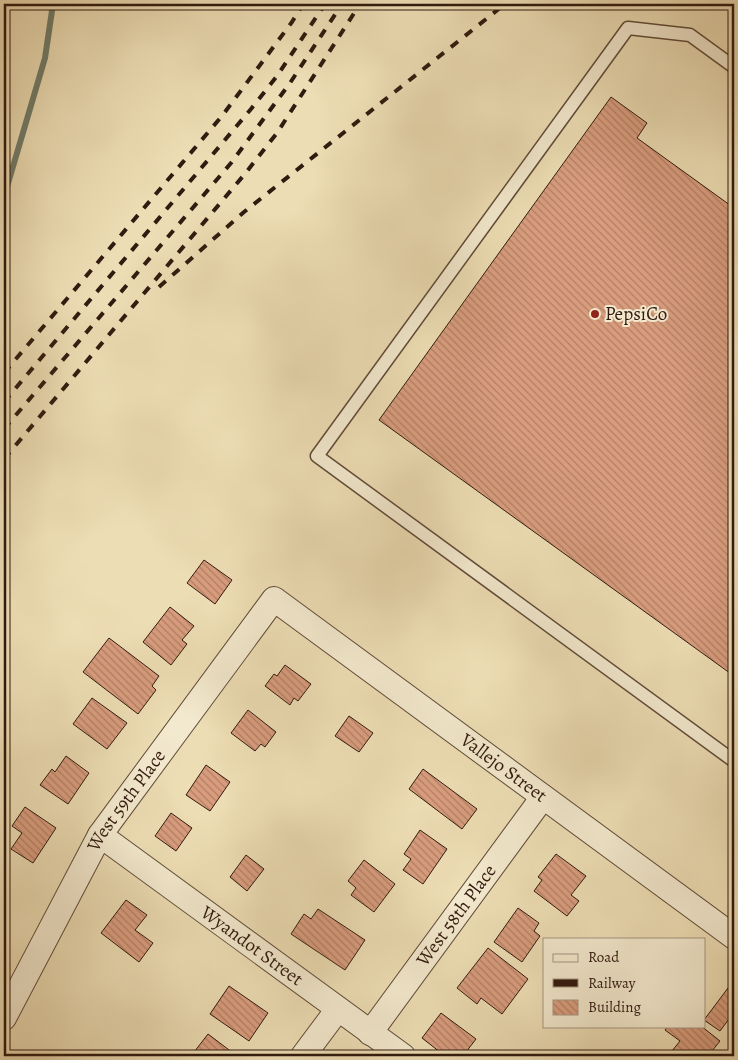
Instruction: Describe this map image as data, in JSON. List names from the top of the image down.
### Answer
{
  "streets": {
    "street": [
      "Vallejo Street",
      "West 59th Place",
      "West 58th Place",
      "Wyandot Street"
    ]
  },
  "crossings": [
    ["Vallejo Street", "West 59th Place"],
    ["Vallejo Street", "West 58th Place"],
    ["West 59th Place", "Wyandot Street"],
    ["West 58th Place", "Wyandot Street"]
  ],
  "places": ["PepsiCo"],
  "legend": ["Road", "Railway", "Building"]
}
